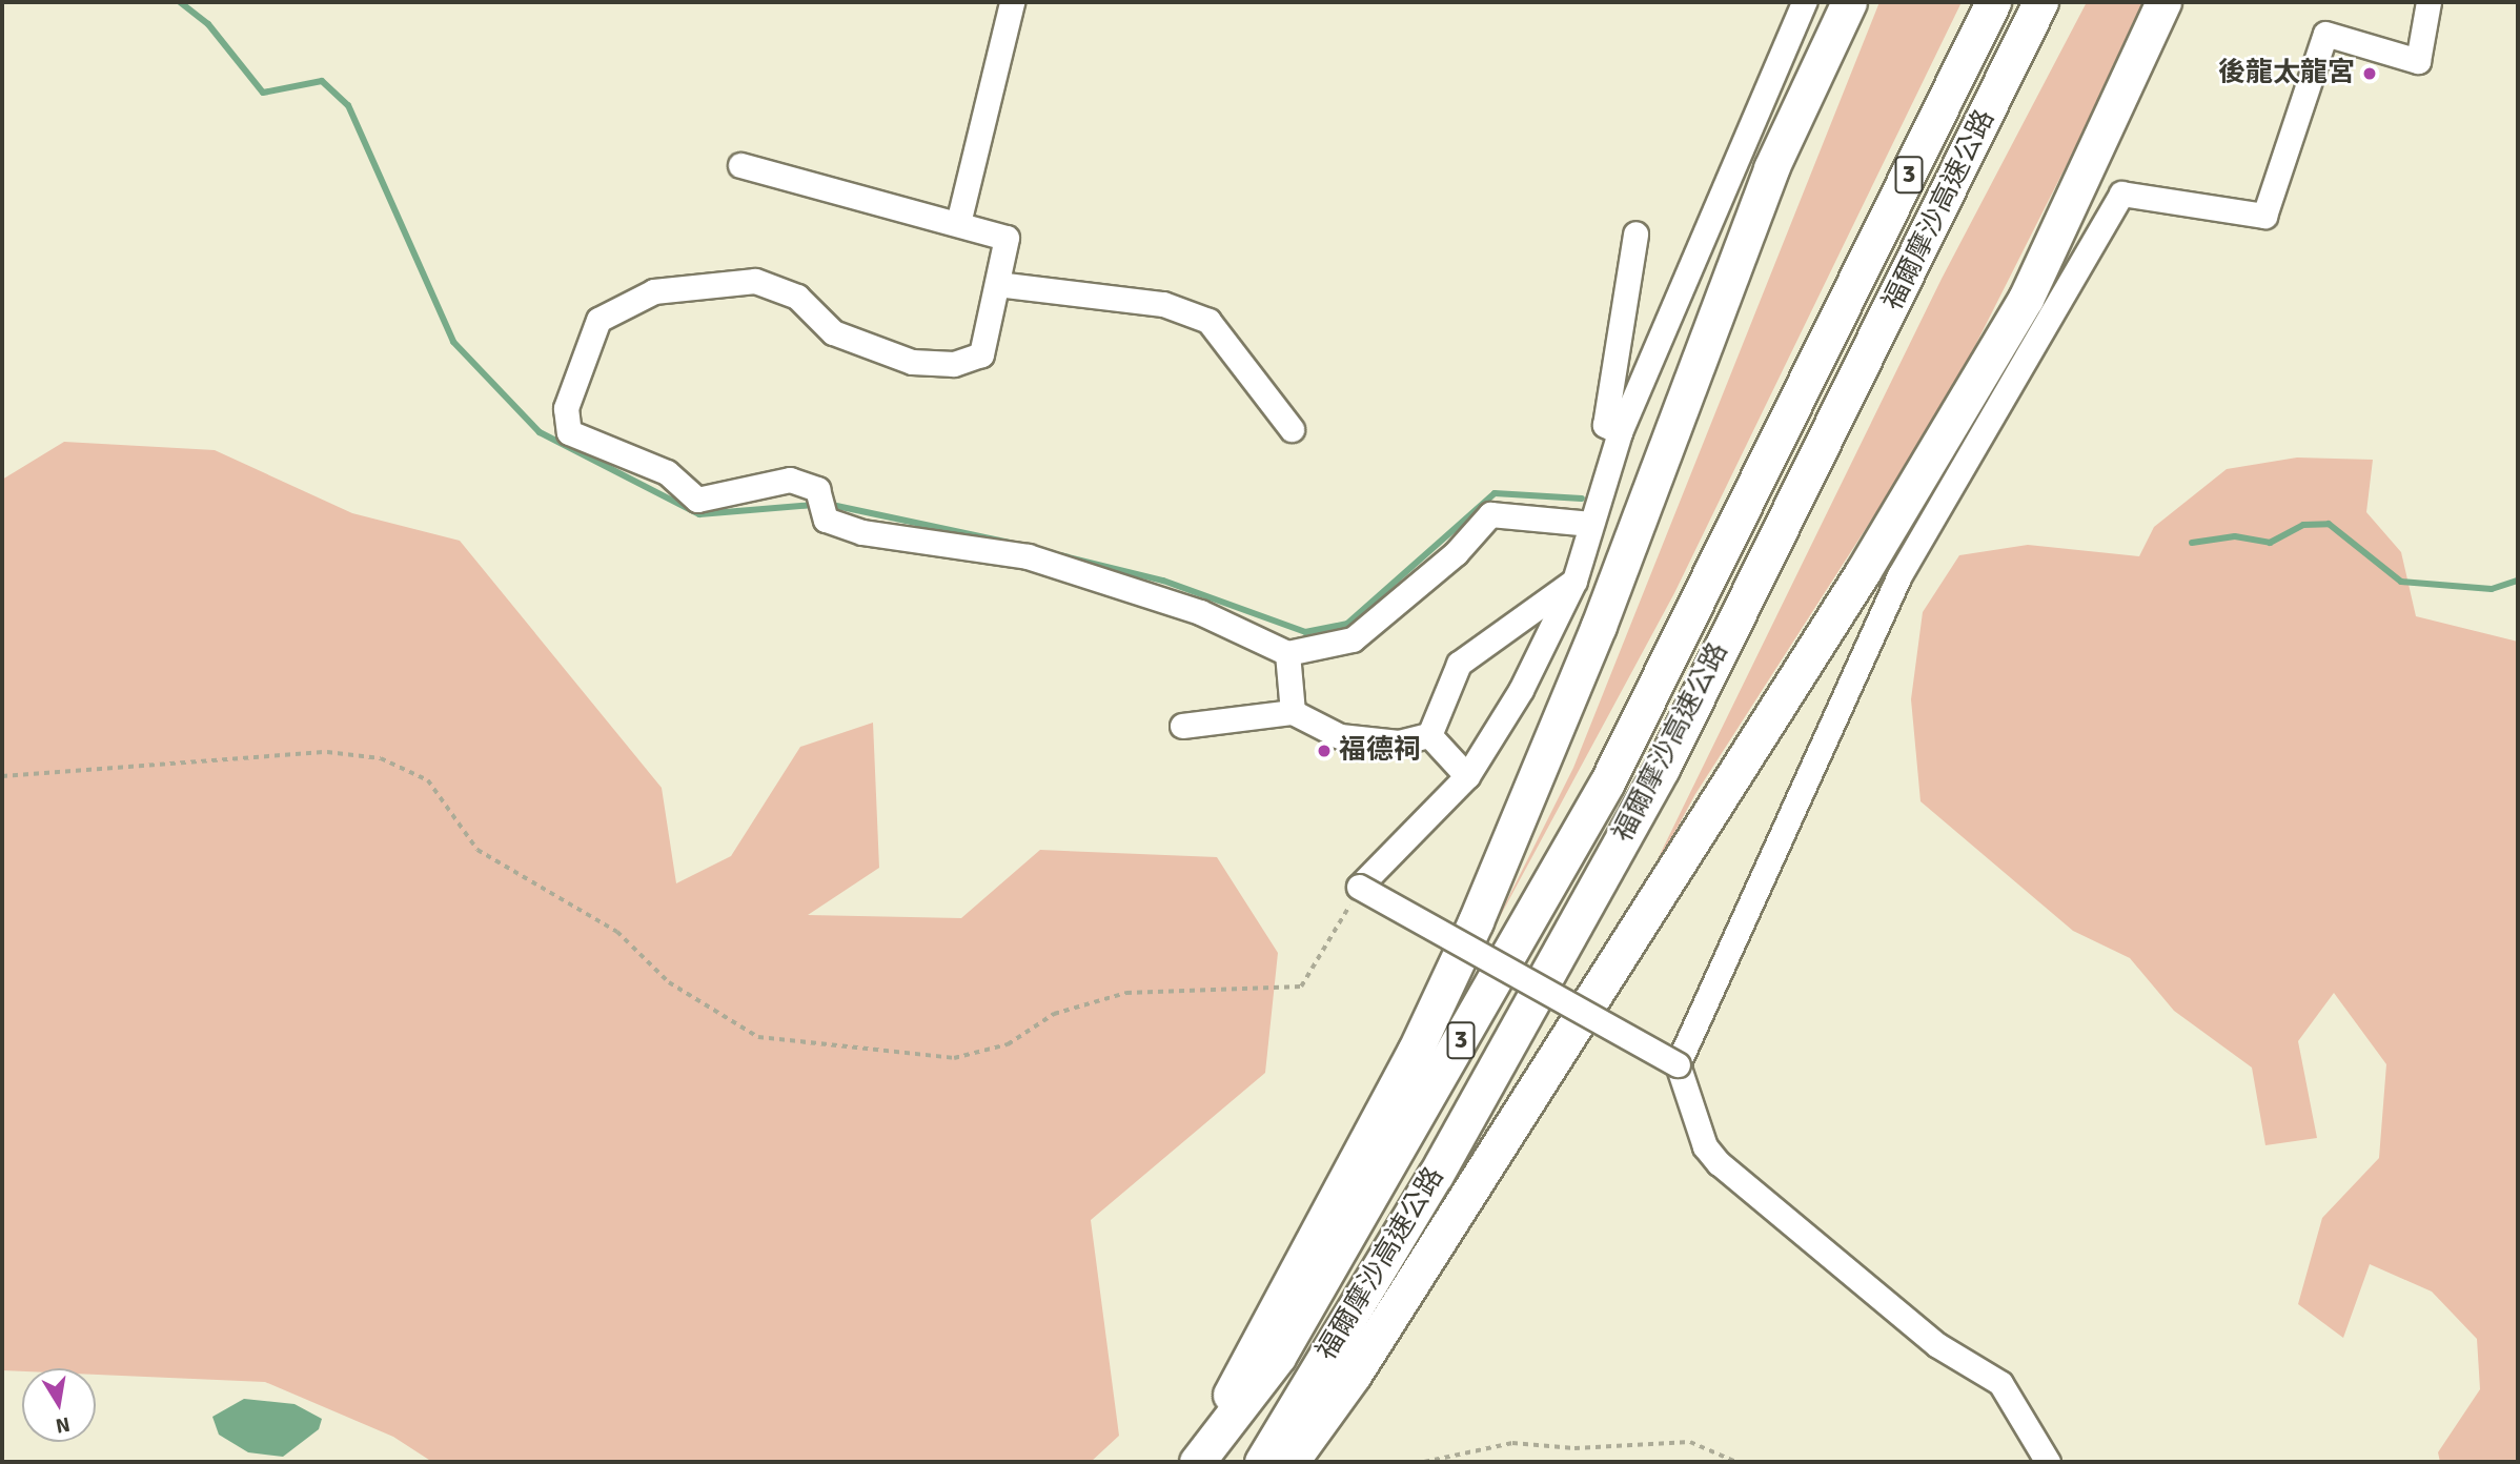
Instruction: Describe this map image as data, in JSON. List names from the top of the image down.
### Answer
{
  "streets": {
    "highway": ["3", "福爾摩沙高速公路"]
  },
  "places": ["後龍太龍宮", "福德祠"],
  "north": "bottom"
}
